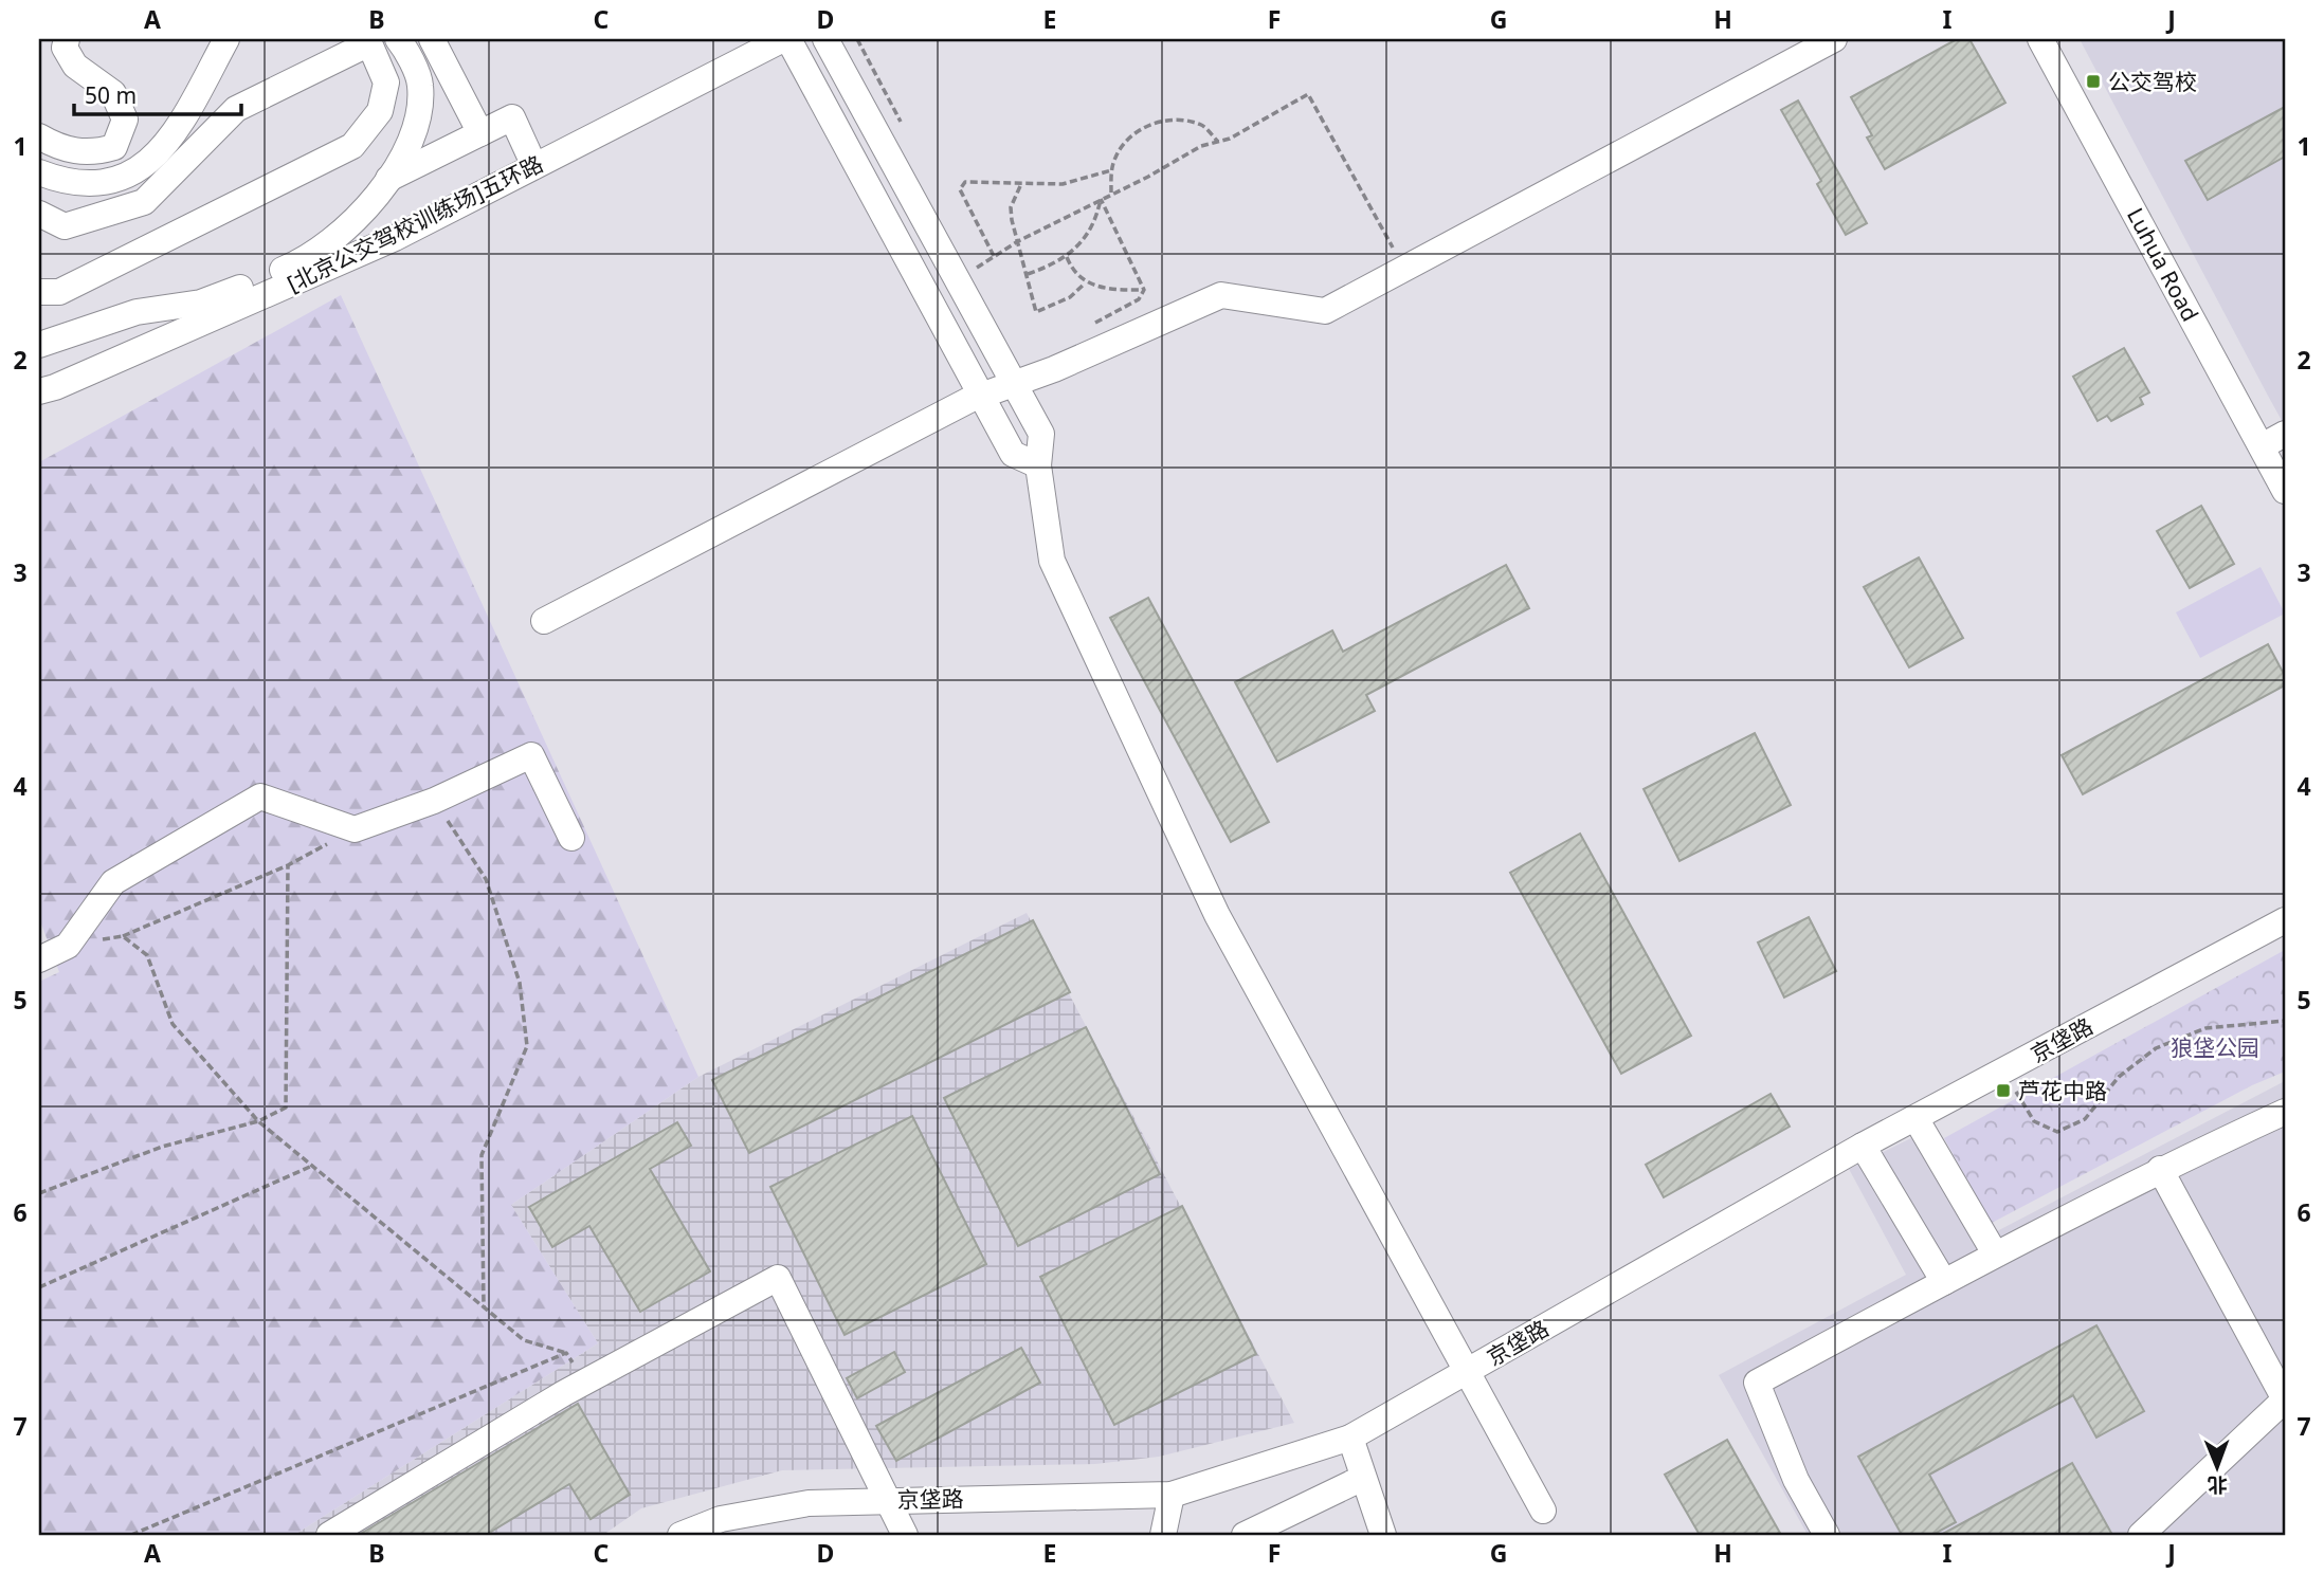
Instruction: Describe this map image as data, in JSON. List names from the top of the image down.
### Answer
{
  "streets": {
    "street": ["[北京公交驾校训练场]五环路", "Luhua Road", "京垡路"]
  },
  "parks": ["狼垡公园"],
  "places": {
    "transit": ["公交驾校", "芦花中路"]
  },
  "scale_bar": "50 m",
  "north": "bottom",
  "grid": {
    "columns": [
      "A",
      "B",
      "C",
      "D",
      "E",
      "F",
      "G",
      "H",
      "I",
      "J"
    ],
    "rows": [
      "1",
      "2",
      "3",
      "4",
      "5",
      "6",
      "7"
    ]
  }
}
